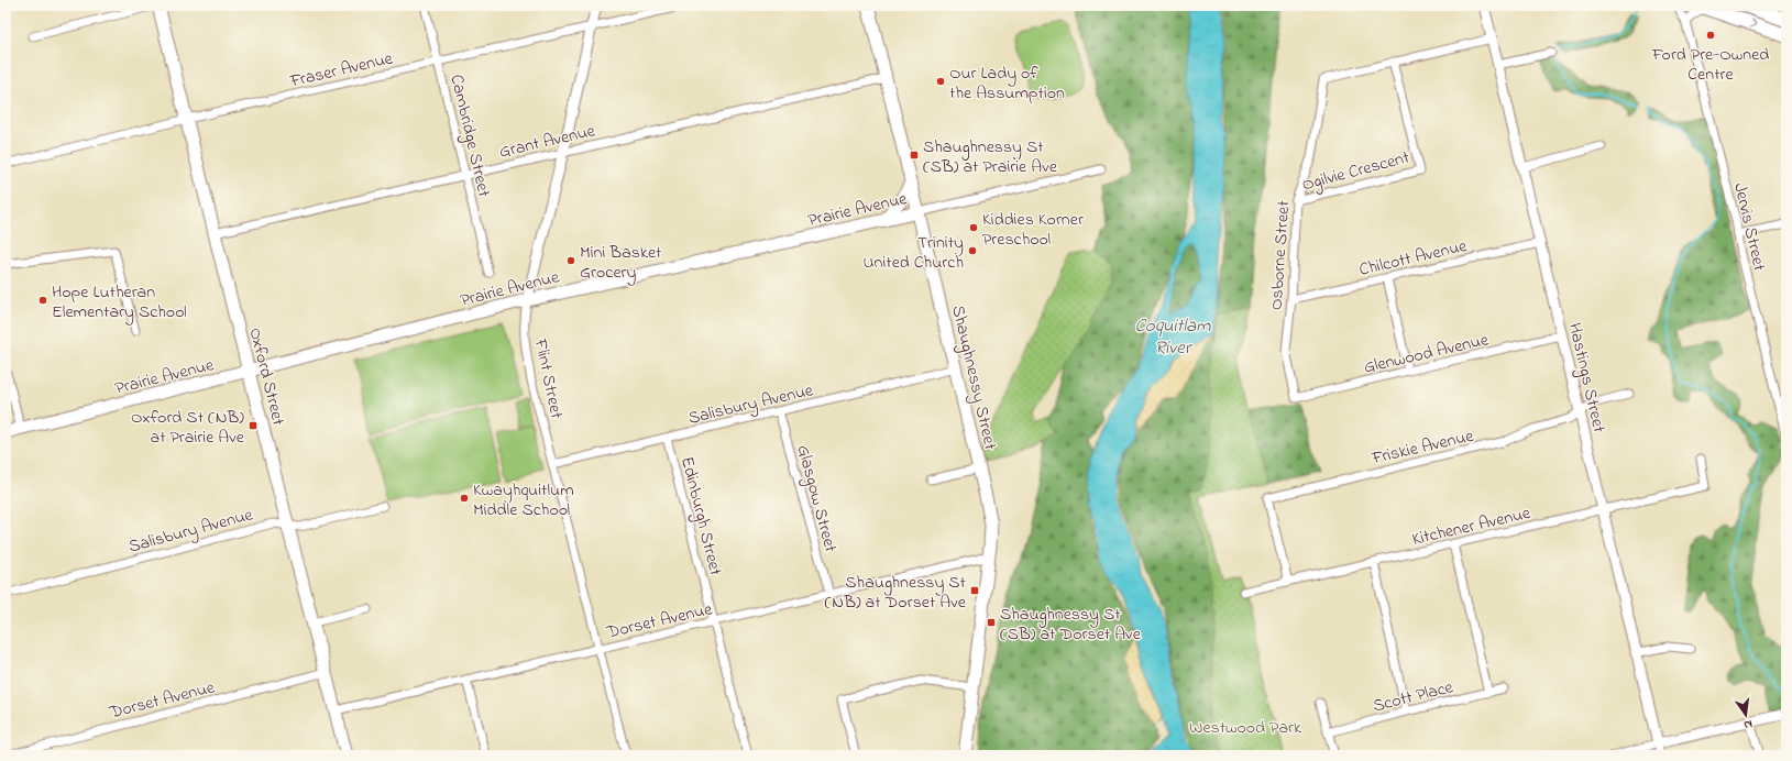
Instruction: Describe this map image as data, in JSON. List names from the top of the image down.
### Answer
{
  "streets": {
    "main road": ["Prairie Avenue", "Oxford Street", "Shaughnessy Street"],
    "street": [
      "Fraser Avenue",
      "Cambridge Street",
      "Grant Avenue",
      "Ogilvie Crescent",
      "Jervis Street",
      "Osborne Street",
      "Chilcott Avenue",
      "Glenwood Avenue",
      "Hastings Street",
      "Flint Street",
      "Salisbury Avenue",
      "Friskie Avenue",
      "Glasgow Street",
      "Edinburgh Street",
      "Kitchener Avenue",
      "Dorset Avenue",
      "Scott Place"
    ]
  },
  "crossings": [
    ["Fraser Avenue", "Cambridge Street"],
    ["Fraser Avenue", "Oxford Street"],
    ["Fraser Avenue", "Flint Street"],
    ["Cambridge Street", "Grant Avenue"],
    ["Grant Avenue", "Oxford Street"],
    ["Grant Avenue", "Shaughnessy Street"],
    ["Grant Avenue", "Flint Street"],
    ["Ogilvie Crescent", "Osborne Street"],
    ["Prairie Avenue", "Oxford Street"],
    ["Prairie Avenue", "Shaughnessy Street"],
    ["Prairie Avenue", "Flint Street"],
    ["Osborne Street", "Chilcott Avenue"],
    ["Osborne Street", "Glenwood Avenue"],
    ["Osborne Street", "Hastings Street"],
    ["Chilcott Avenue", "Hastings Street"],
    ["Glenwood Avenue", "Hastings Street"],
    ["Oxford Street", "Salisbury Avenue"],
    ["Oxford Street", "Dorset Avenue"],
    ["Shaughnessy Street", "Salisbury Avenue"],
    ["Shaughnessy Street", "Dorset Avenue"],
    ["Hastings Street", "Friskie Avenue"],
    ["Hastings Street", "Kitchener Avenue"],
    ["Flint Street", "Salisbury Avenue"],
    ["Flint Street", "Dorset Avenue"],
    ["Salisbury Avenue", "Glasgow Street"],
    ["Salisbury Avenue", "Edinburgh Street"],
    ["Friskie Avenue", "Kitchener Avenue"],
    ["Glasgow Street", "Dorset Avenue"],
    ["Edinburgh Street", "Dorset Avenue"]
  ],
  "water": ["Coquitlam River"],
  "parks": ["Westwood Park"],
  "places": {
    "other": [
      "Ford Pre-Owned Centre",
      "Our Lady of the Assumption",
      "Kiddies Korner Preschool",
      "Trinity United Church",
      "Mini Basket Grocery",
      "Hope Lutheran Elementary School",
      "Kwayhquitlum Middle School"
    ],
    "transit": [
      "Shaughnessy St (SB) at Prairie Ave",
      "Oxford St (NB) at Prairie Ave",
      "Shaughnessy St (NB) at Dorset Ave",
      "Shaughnessy St (SB) at Dorset Ave"
    ]
  },
  "north": "bottom"
}
